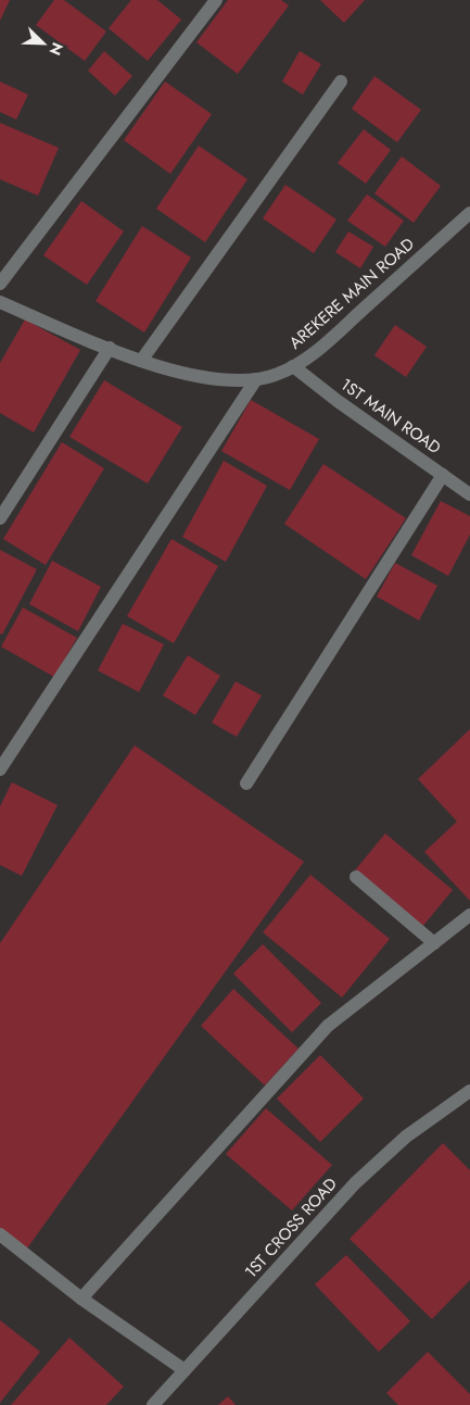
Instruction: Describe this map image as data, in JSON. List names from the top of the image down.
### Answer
{
  "streets": {
    "street": ["AREKERE MAIN ROAD", "1ST MAIN ROAD", "1ST CROSS ROAD"]
  },
  "crossings": [
    ["AREKERE MAIN ROAD", "1ST MAIN ROAD"]
  ],
  "north": "bottom right"
}
